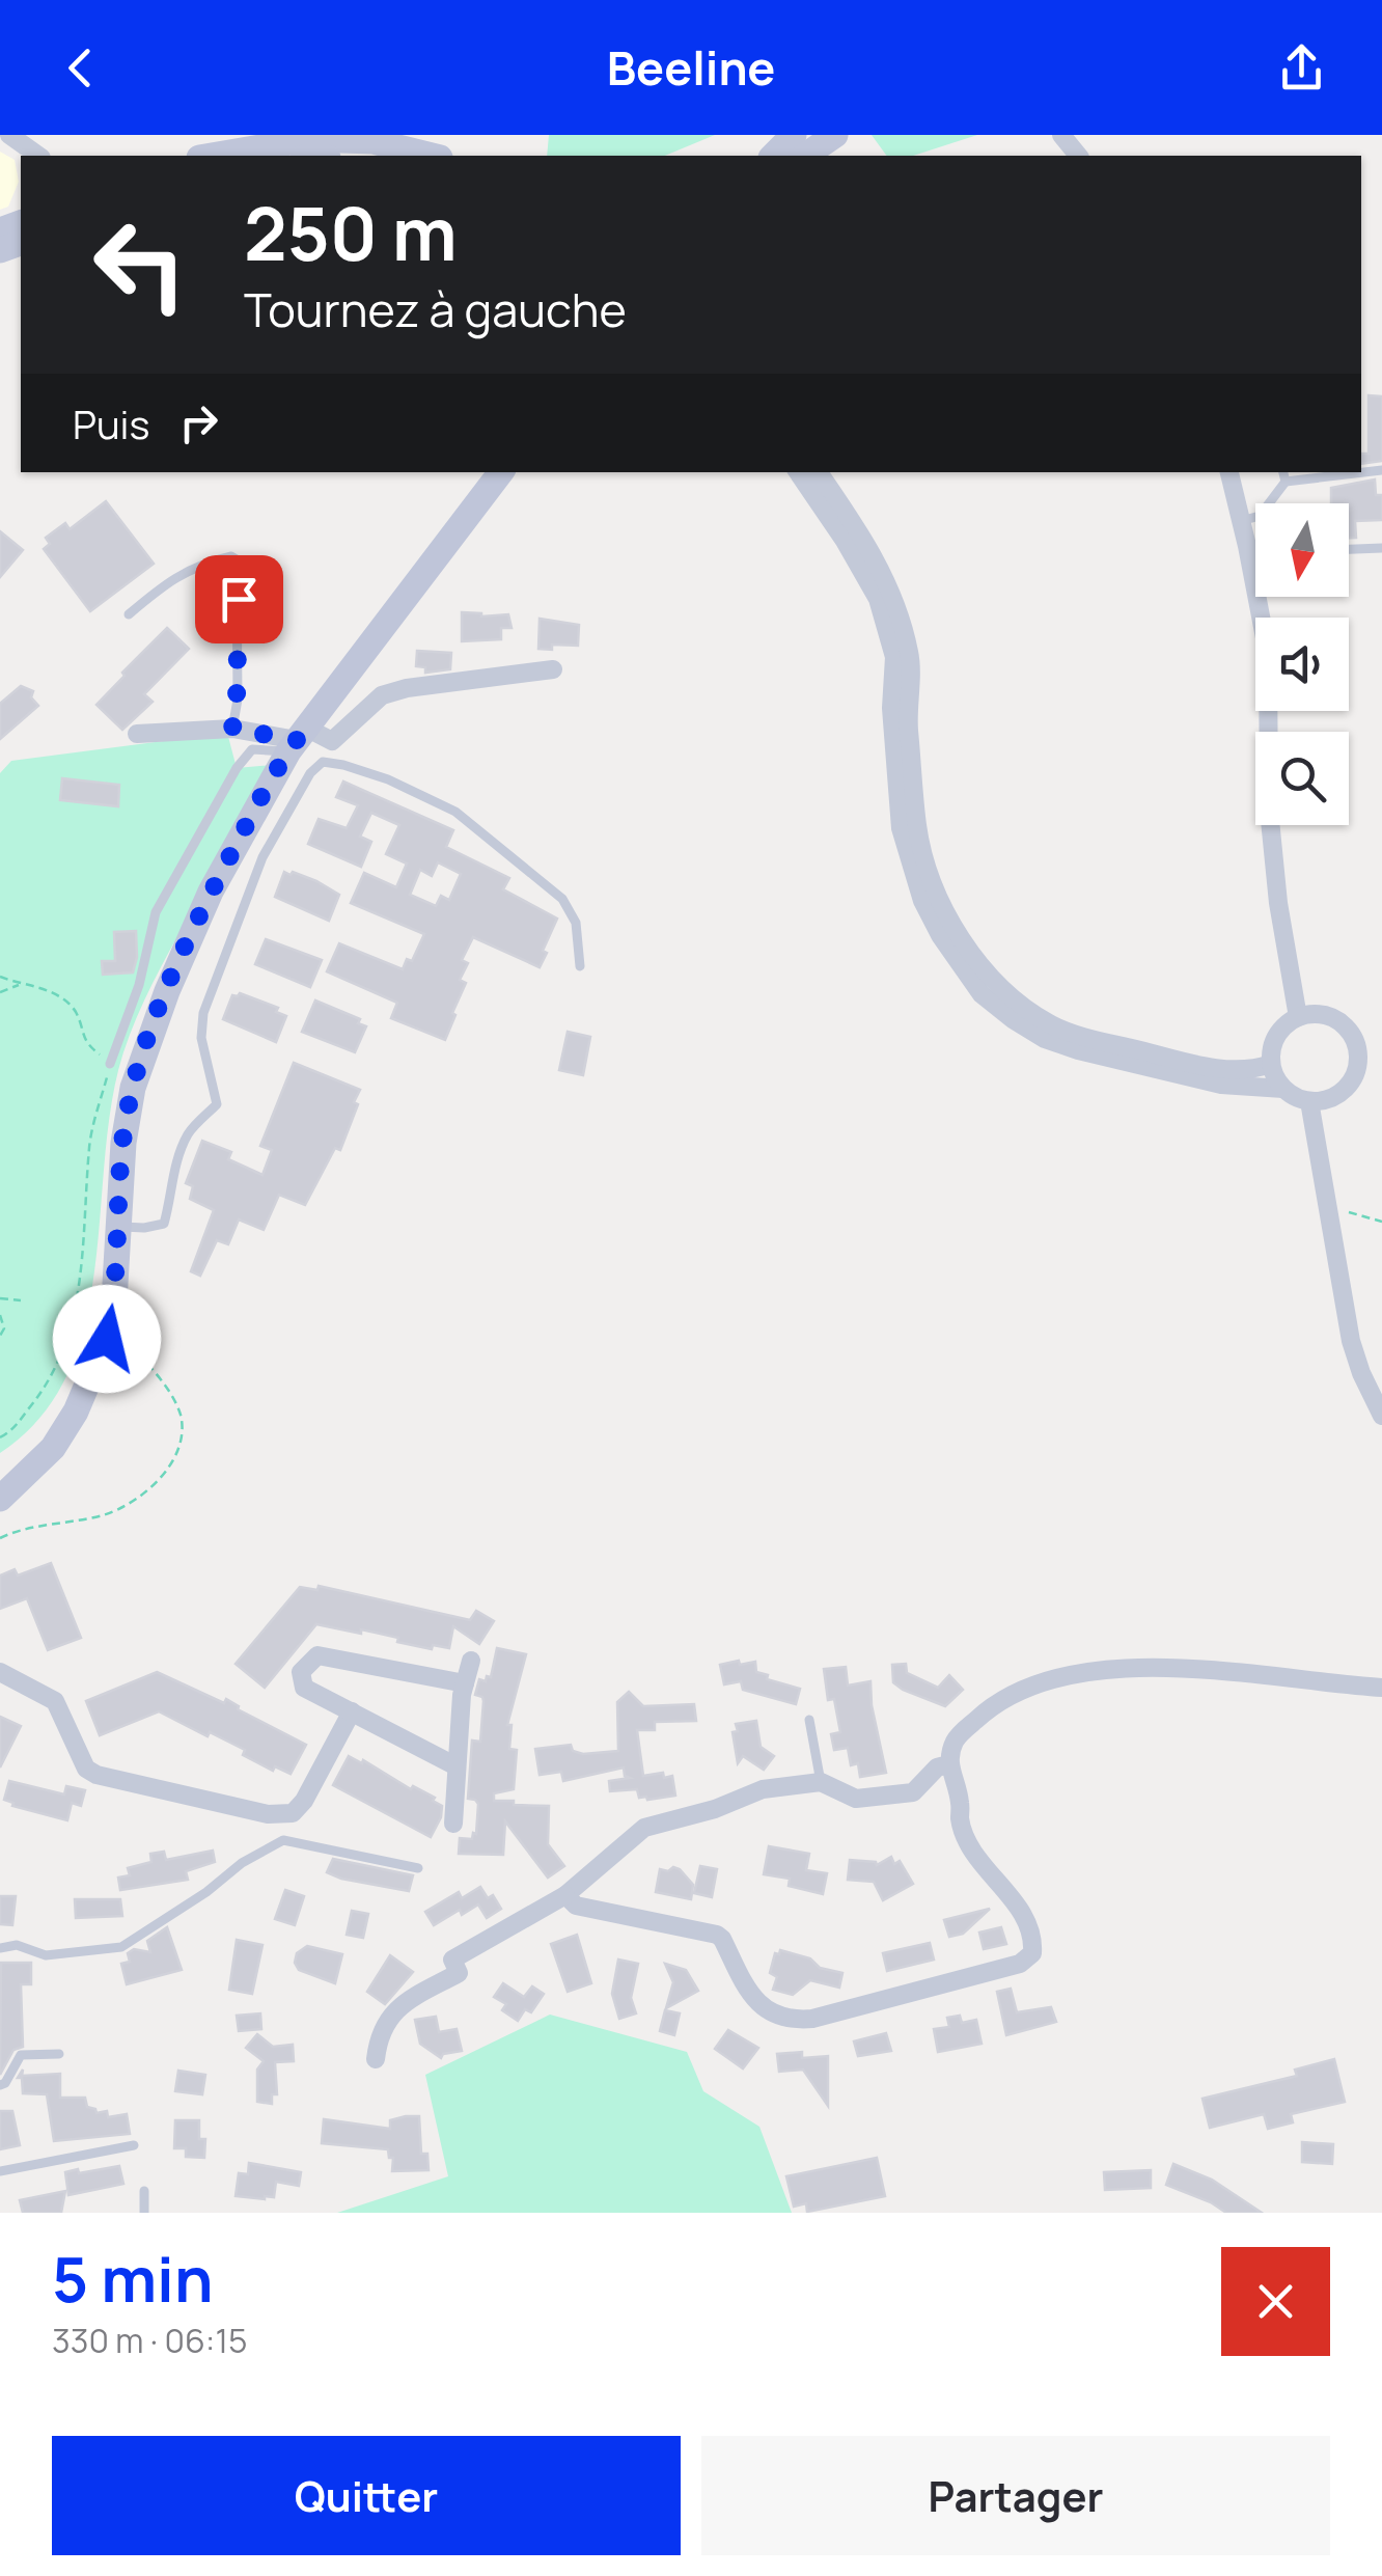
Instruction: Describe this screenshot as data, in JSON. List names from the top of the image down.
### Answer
{
  "north": "bottom",
  "page": {
    "header": "Beeline",
    "turn": ["250 m", "Tournez à gauche"],
    "then": "Puis",
    "heading": ["5 min", "330 m · 06:15"],
    "buttons": ["Quitter", "Partager"]
  }
}
